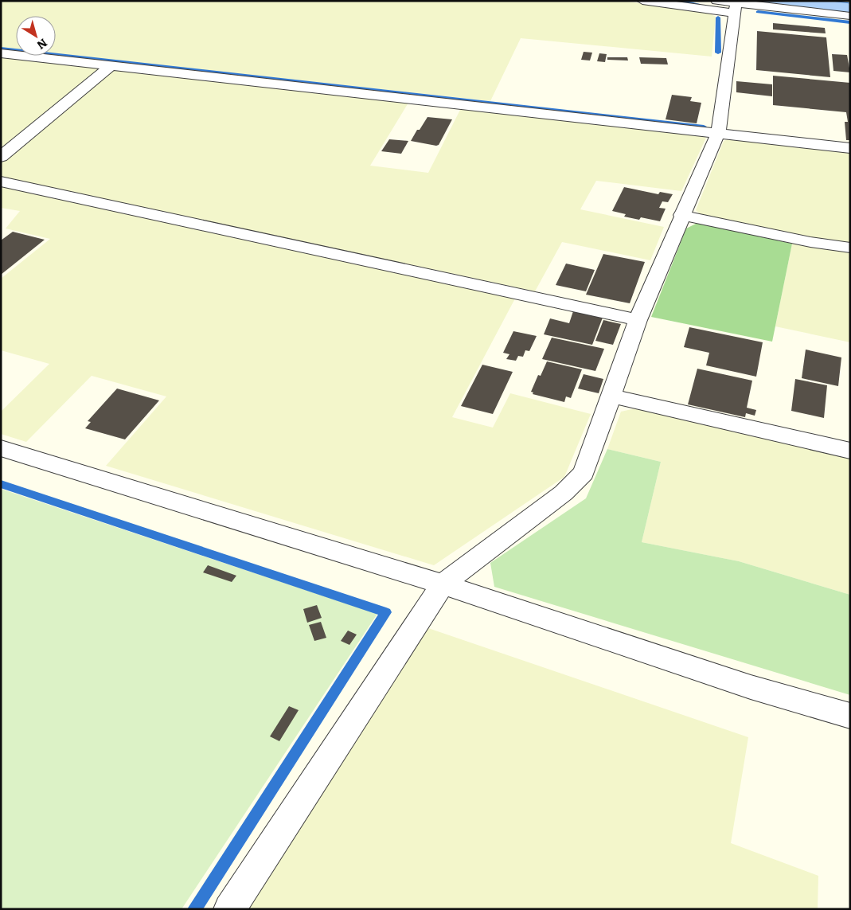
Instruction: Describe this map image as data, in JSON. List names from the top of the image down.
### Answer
{
  "north": "bottom right"
}
